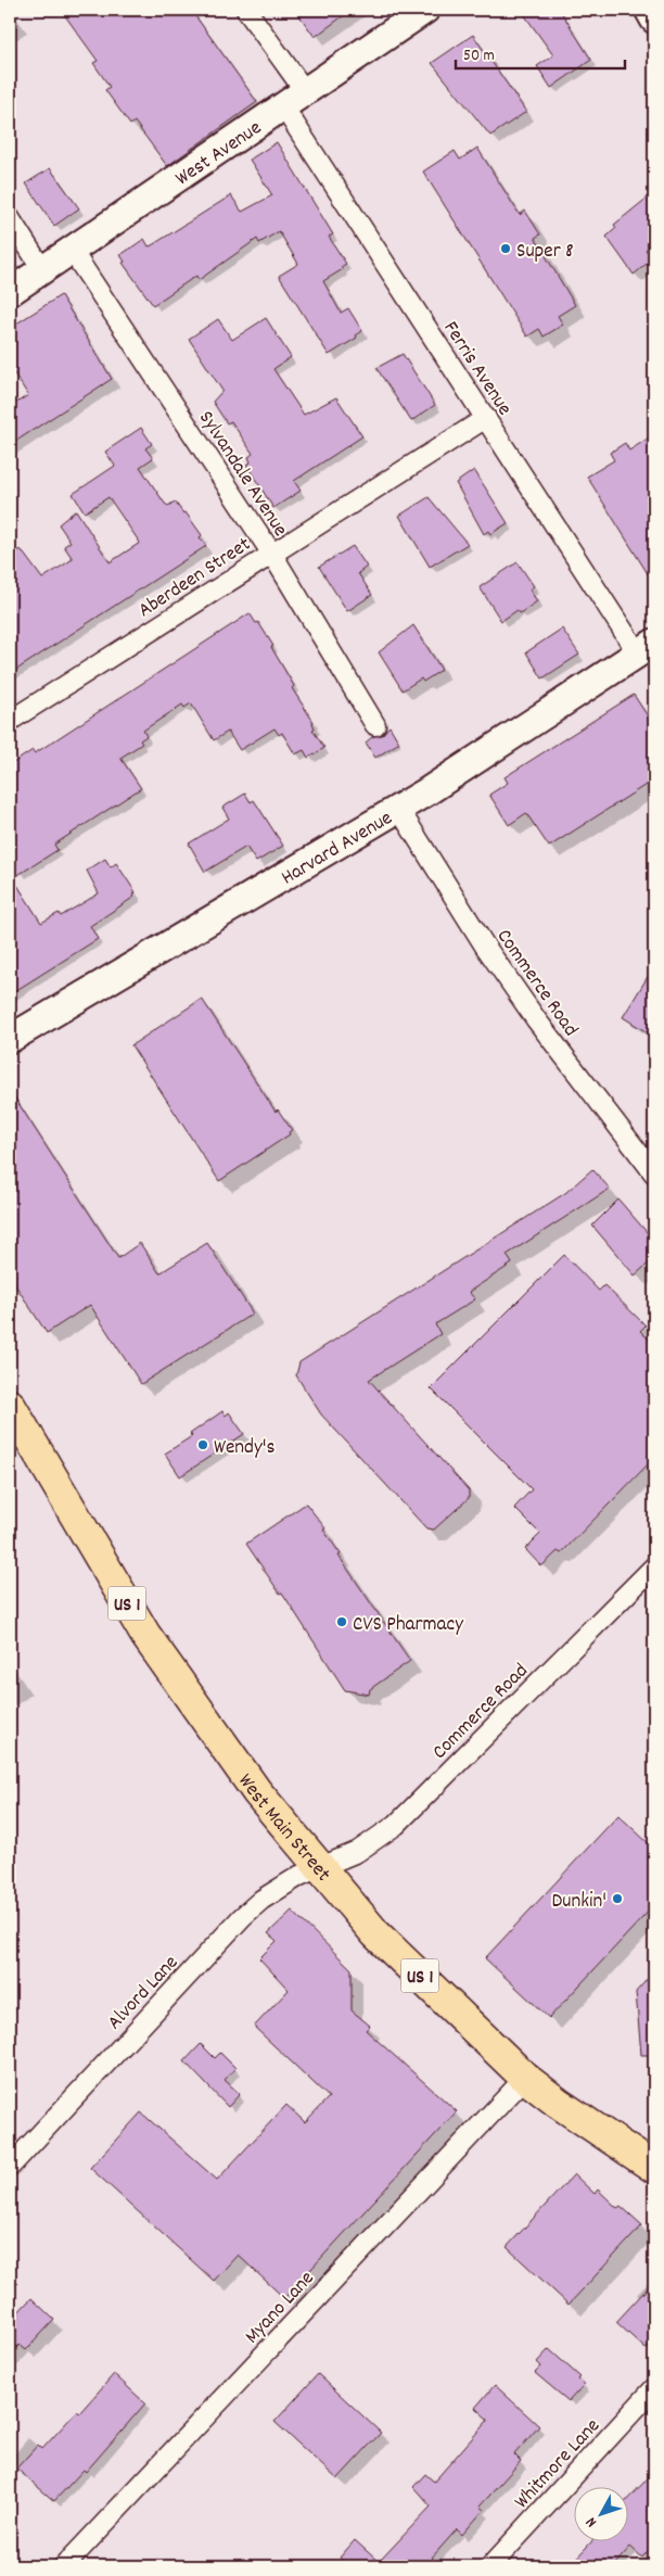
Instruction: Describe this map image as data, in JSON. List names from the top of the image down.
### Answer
{
  "streets": {
    "main road": ["US 1", "West Main Street"],
    "street": [
      "West Avenue",
      "Ferris Avenue",
      "Sylvandale Avenue",
      "Aberdeen Street",
      "Harvard Avenue",
      "Commerce Road",
      "Alvord Lane",
      "Myano Lane",
      "Whitmore Lane"
    ]
  },
  "crossings": [
    ["West Avenue", "Ferris Avenue"],
    ["West Avenue", "Sylvandale Avenue"],
    ["Ferris Avenue", "Aberdeen Street"],
    ["Ferris Avenue", "Harvard Avenue"],
    ["Sylvandale Avenue", "Aberdeen Street"],
    ["Harvard Avenue", "Commerce Road"],
    ["Commerce Road", "West Main Street"],
    ["Commerce Road", "Alvord Lane"],
    ["West Main Street", "Alvord Lane"],
    ["West Main Street", "Myano Lane"]
  ],
  "places": [
    "Super 8",
    "Wendy's",
    "CVS Pharmacy",
    "Dunkin'"
  ],
  "scale_bar": "50 m",
  "north": "bottom left"
}
